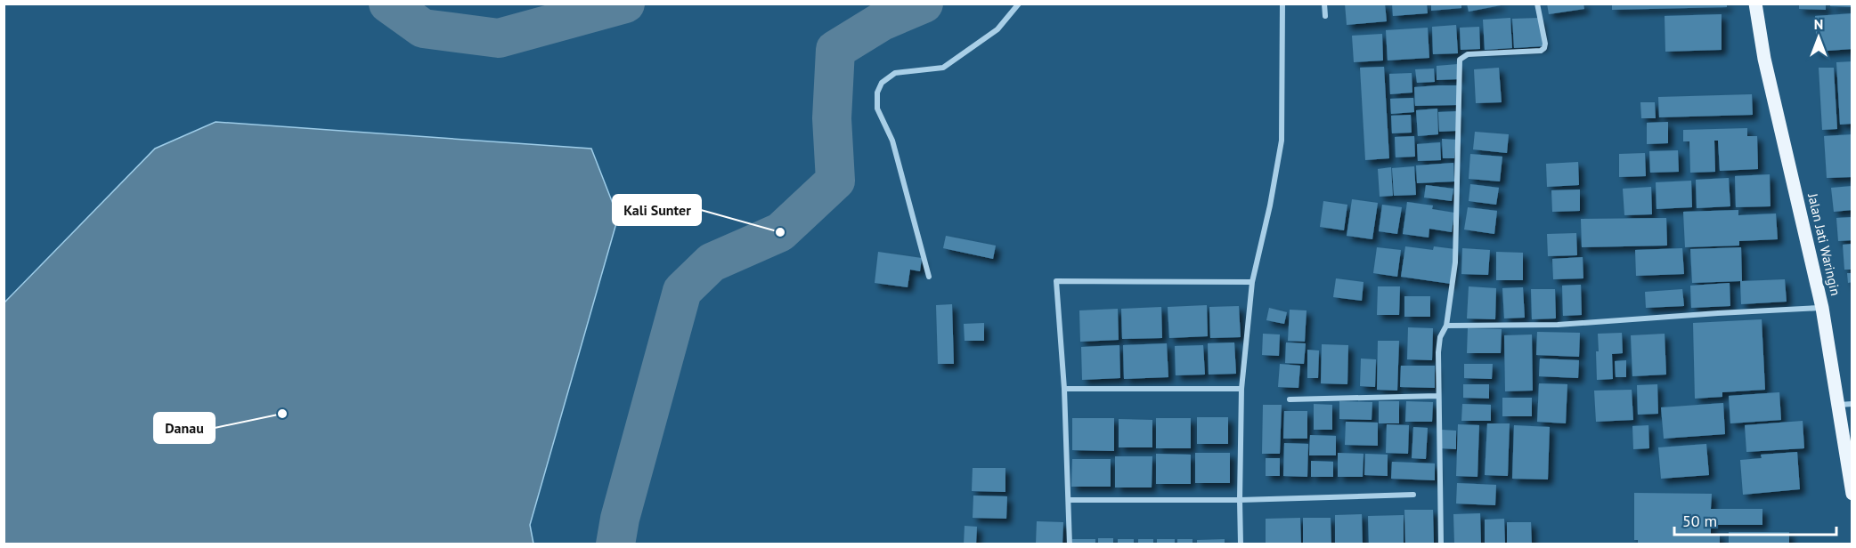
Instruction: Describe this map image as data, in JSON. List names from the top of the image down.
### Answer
{
  "streets": {
    "main road": ["Jalan Jati Waringin"]
  },
  "places": ["Kali Sunter", "Danau"],
  "scale_bar": "50 m",
  "north": "top"
}
